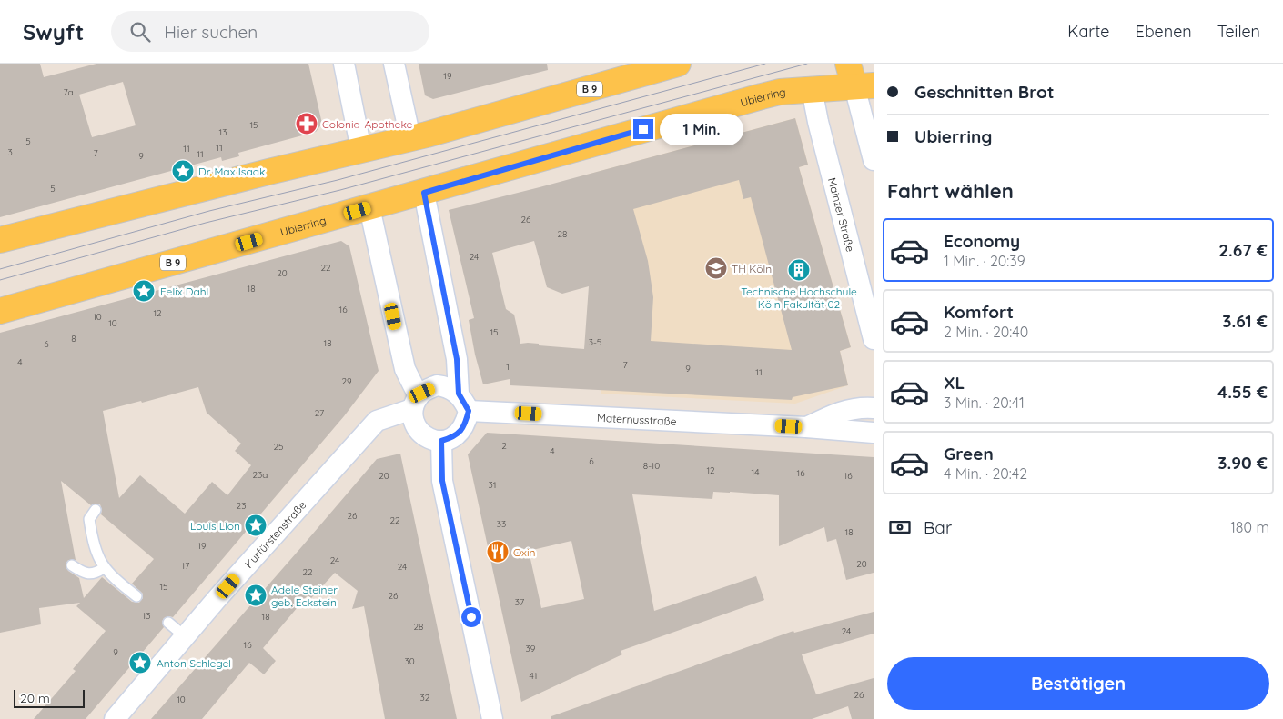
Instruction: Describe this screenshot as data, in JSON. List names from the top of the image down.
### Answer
{
  "streets": {
    "main road": ["B 9", "Ubierring"],
    "street": ["Mainzer Straße", "Maternusstraße", "Kurfürstenstraße"]
  },
  "crossings": [
    ["Ubierring", "Mainzer Straße"],
    ["Maternusstraße", "Kurfürstenstraße"]
  ],
  "places": {
    "pharmacy": ["Colonia-Apotheke"],
    "place": [
      "Dr. Max Isaak",
      "Felix Dahl",
      "Louis Lion",
      "Adele Steiner geb. Eckstein",
      "Anton Schlegel"
    ],
    "school or university": ["TH Köln"],
    "building": ["Technische Hochschule Köln Fakultät 02"],
    "restaurant": ["Oxin"]
  },
  "house_numbers": [
    "19",
    "7a",
    "15",
    "13",
    "5",
    "11",
    "11",
    "3",
    "7",
    "11",
    "9",
    "5",
    "26",
    "28",
    "24",
    "22",
    "20",
    "18",
    "16",
    "12",
    "10",
    "10",
    "15",
    "8",
    "3-5",
    "18",
    "6",
    "4",
    "7",
    "1",
    "9",
    "11",
    "29",
    "27",
    "2",
    "25",
    "4",
    "6",
    "8-10",
    "12",
    "14",
    "16",
    "23a",
    "20",
    "16",
    "31",
    "23",
    "26",
    "22",
    "33",
    "18",
    "19",
    "24",
    "20",
    "17",
    "24",
    "22",
    "15",
    "26",
    "37",
    "13",
    "18",
    "28",
    "24",
    "16",
    "39",
    "9",
    "30",
    "41",
    "26",
    "32",
    "10"
  ],
  "scale_bar": "20 m",
  "page": {
    "header": "Swyft",
    "search": "Hier suchen",
    "nav": ["Karte", "Ebenen", "Teilen"],
    "banner": ["Geschnitten Brot", "Ubierring"],
    "bubble": "1 Min.",
    "heading": "Fahrt wählen",
    "list": [
      {
        "name": "Economy",
        "note": "1 Min. · 20:39",
        "value": "2.67 €"
      },
      {
        "name": "Komfort",
        "note": "2 Min. · 20:40",
        "value": "3.61 €"
      },
      {
        "name": "XL",
        "note": "3 Min. · 20:41",
        "value": "4.55 €"
      },
      {
        "name": "Green",
        "note": "4 Min. · 20:42",
        "value": "3.90 €"
      }
    ],
    "pay": ["Bar", "180 m"],
    "buttons": "Bestätigen",
    "scale": "20 m"
  }
}
